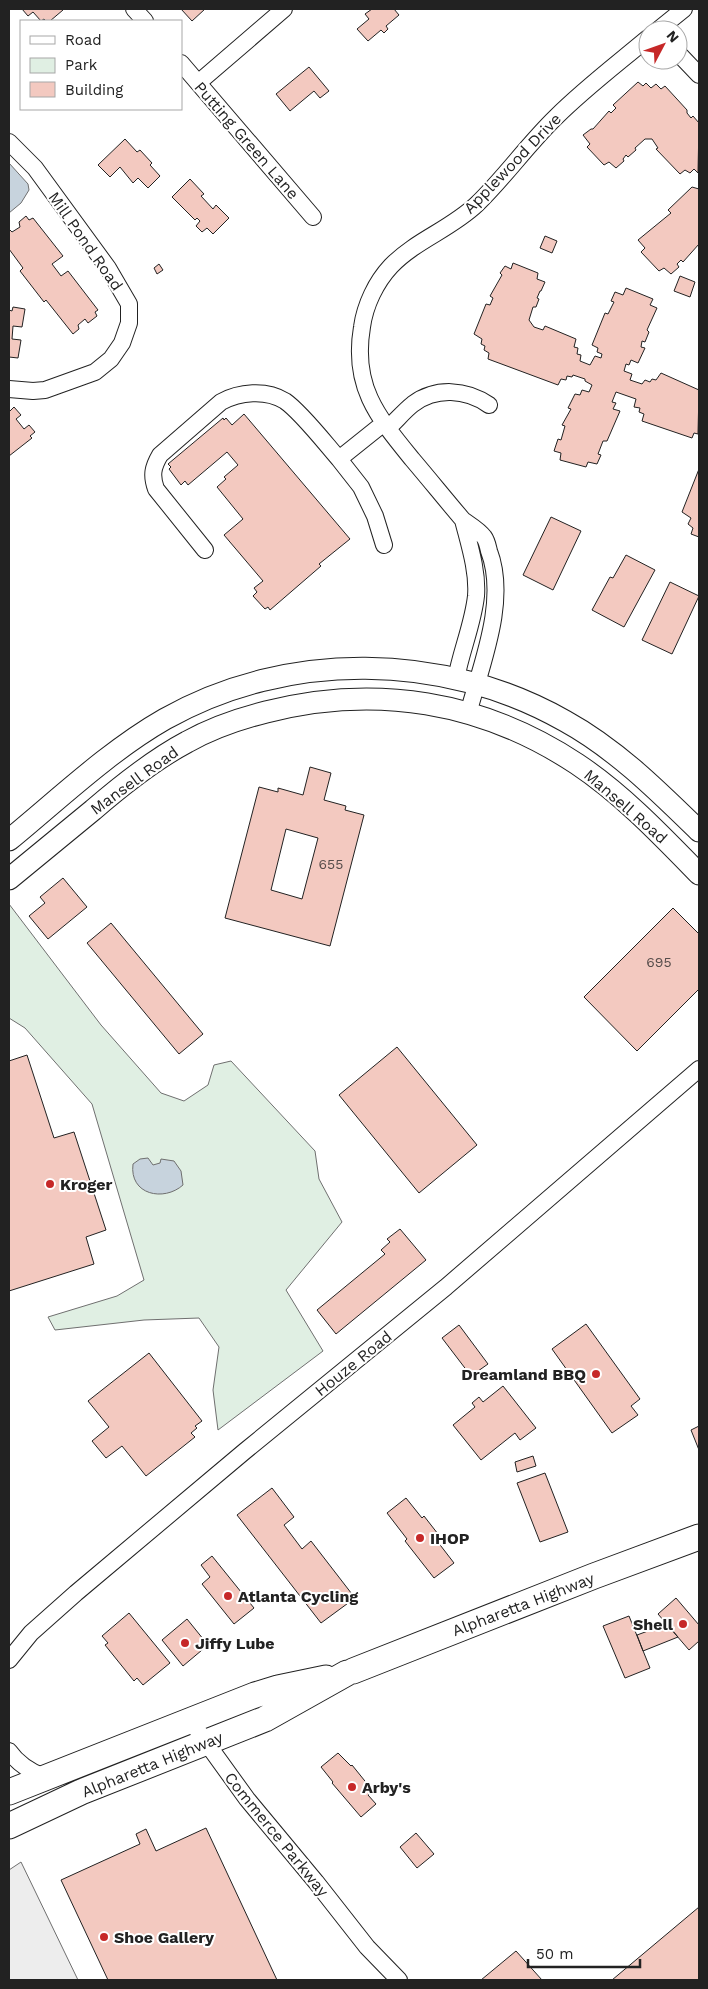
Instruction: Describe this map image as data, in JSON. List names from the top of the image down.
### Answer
{
  "streets": {
    "highway": ["Alpharetta Highway"],
    "main road": ["Mansell Road"],
    "street": [
      "Putting Green Lane",
      "Applewood Drive",
      "Mill Pond Road",
      "Houze Road",
      "Commerce Parkway"
    ]
  },
  "crossings": [
    ["Applewood Drive", "Mansell Road"],
    ["Alpharetta Highway", "Commerce Parkway"]
  ],
  "places": [
    "Kroger",
    "Dreamland BBQ",
    "IHOP",
    "Atlanta Cycling",
    "Shell",
    "Jiffy Lube",
    "Arby's",
    "Shoe Gallery"
  ],
  "house_numbers": ["655", "695"],
  "legend": ["Road", "Park", "Building"],
  "scale_bar": "50 m",
  "north": "top right"
}
